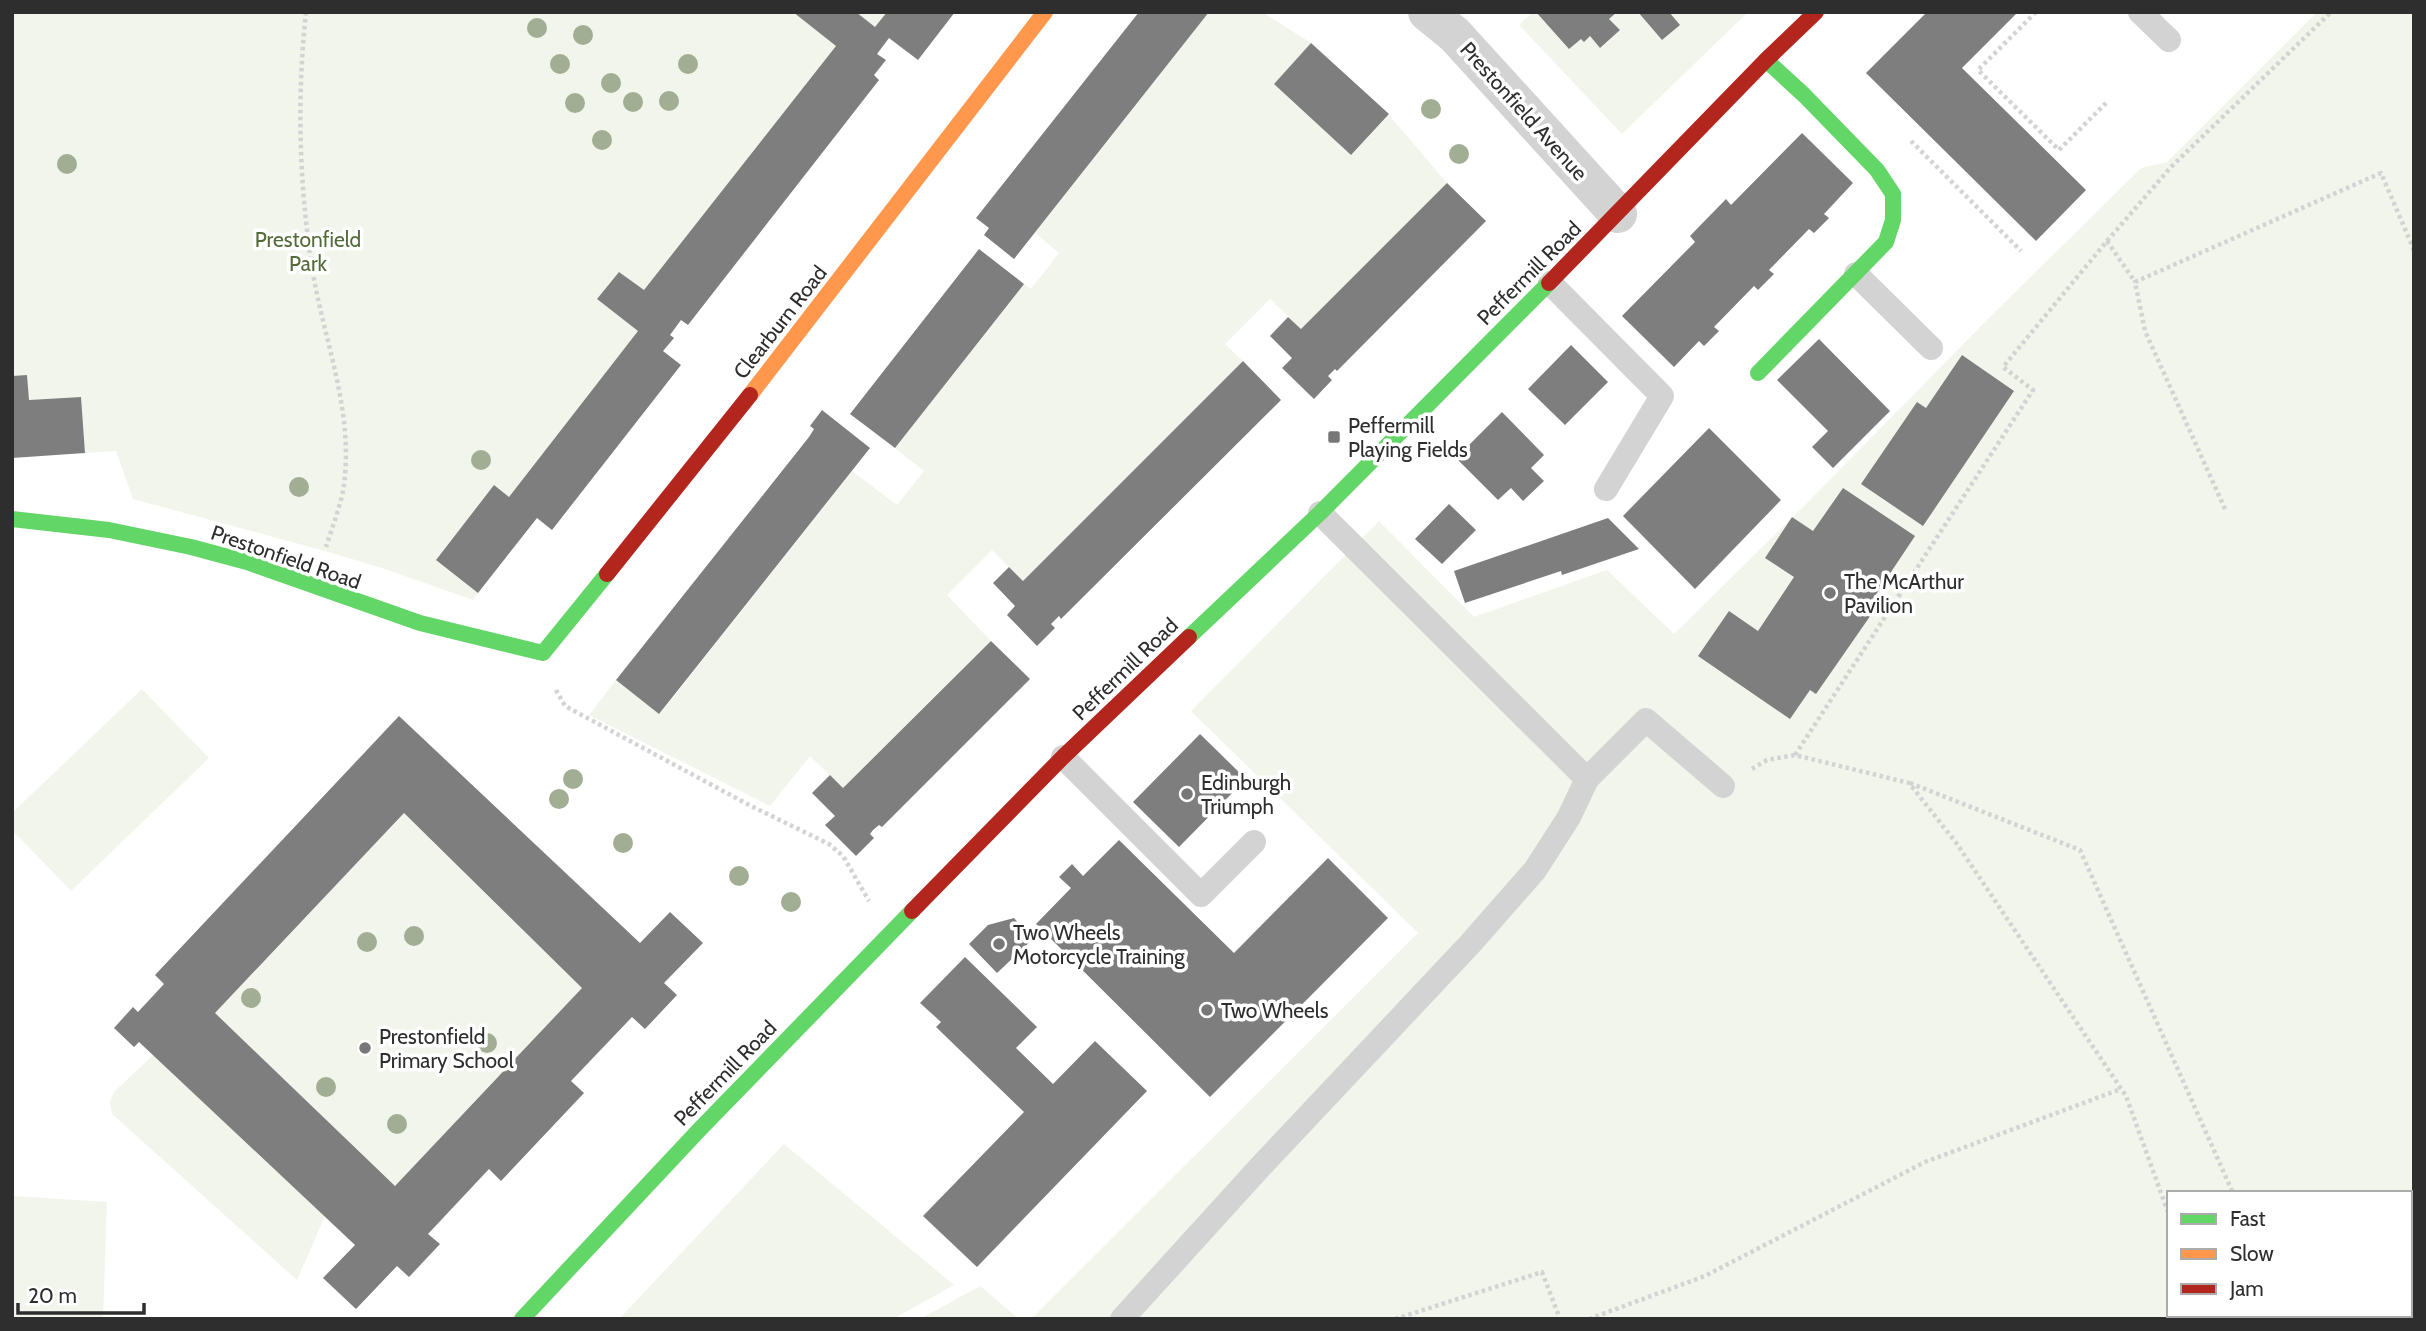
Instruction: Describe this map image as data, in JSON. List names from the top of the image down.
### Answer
{
  "streets": {
    "main road": ["Peffermill Road", "Clearburn Road", "Prestonfield Road"],
    "street": ["Prestonfield Avenue"]
  },
  "crossings": [
    ["Prestonfield Avenue", "Peffermill Road"],
    ["Clearburn Road", "Prestonfield Road"]
  ],
  "parks": ["Prestonfield Park"],
  "places": {
    "transit": ["Peffermill Playing Fields"],
    "other": [
      "The McArthur Pavilion",
      "Edinburgh Triumph",
      "Two Wheels Motorcycle Training",
      "Two Wheels",
      "Prestonfield Primary School"
    ]
  },
  "legend": ["Fast", "Slow", "Jam"],
  "scale_bar": "20 m"
}
